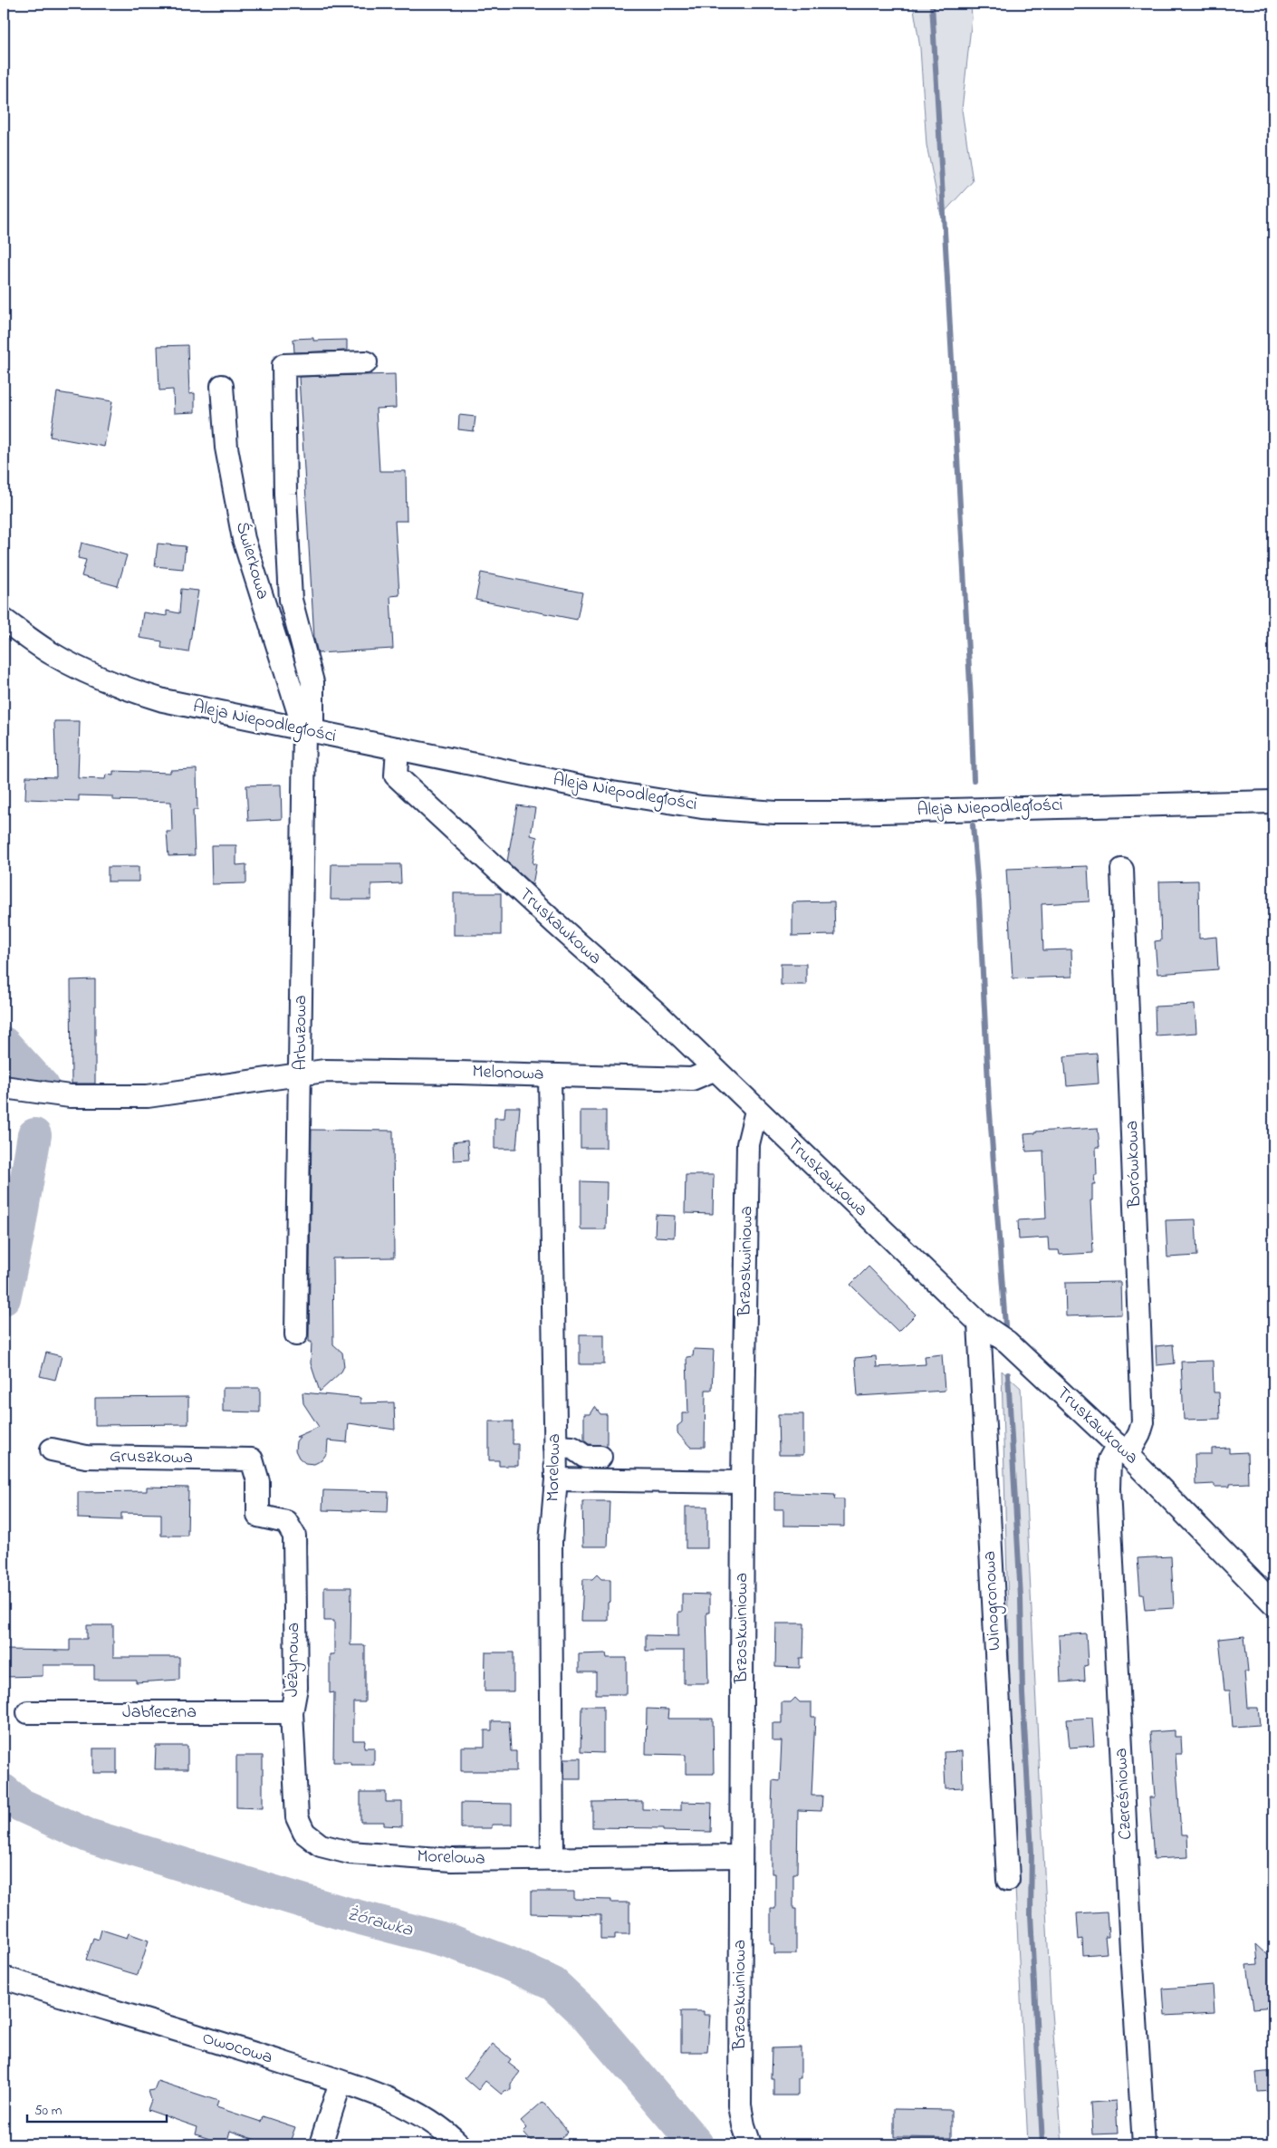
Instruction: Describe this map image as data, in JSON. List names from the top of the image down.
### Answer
{
  "streets": {
    "street": [
      "Świerkowa",
      "Aleja Niepodległości",
      "Truskawkowa",
      "Arbuzowa",
      "Melonowa",
      "Borówkowa",
      "Brzoskwiniowa",
      "Gruszkowa",
      "Morelowa",
      "Winogronowa",
      "Jeżynowa",
      "Jabłeczna",
      "Czereśniowa",
      "Owocowa"
    ]
  },
  "crossings": [
    ["Świerkowa", "Aleja Niepodległości"],
    ["Świerkowa", "Arbuzowa"],
    ["Aleja Niepodległości", "Truskawkowa"],
    ["Aleja Niepodległości", "Arbuzowa"],
    ["Truskawkowa", "Melonowa"],
    ["Truskawkowa", "Borówkowa"],
    ["Truskawkowa", "Brzoskwiniowa"],
    ["Truskawkowa", "Winogronowa"],
    ["Truskawkowa", "Czereśniowa"],
    ["Arbuzowa", "Melonowa"],
    ["Melonowa", "Morelowa"],
    ["Borówkowa", "Czereśniowa"],
    ["Brzoskwiniowa", "Morelowa"],
    ["Gruszkowa", "Jeżynowa"],
    ["Morelowa", "Jeżynowa"],
    ["Jeżynowa", "Jabłeczna"]
  ],
  "water": ["Żórawka"],
  "scale_bar": "50 m"
}
